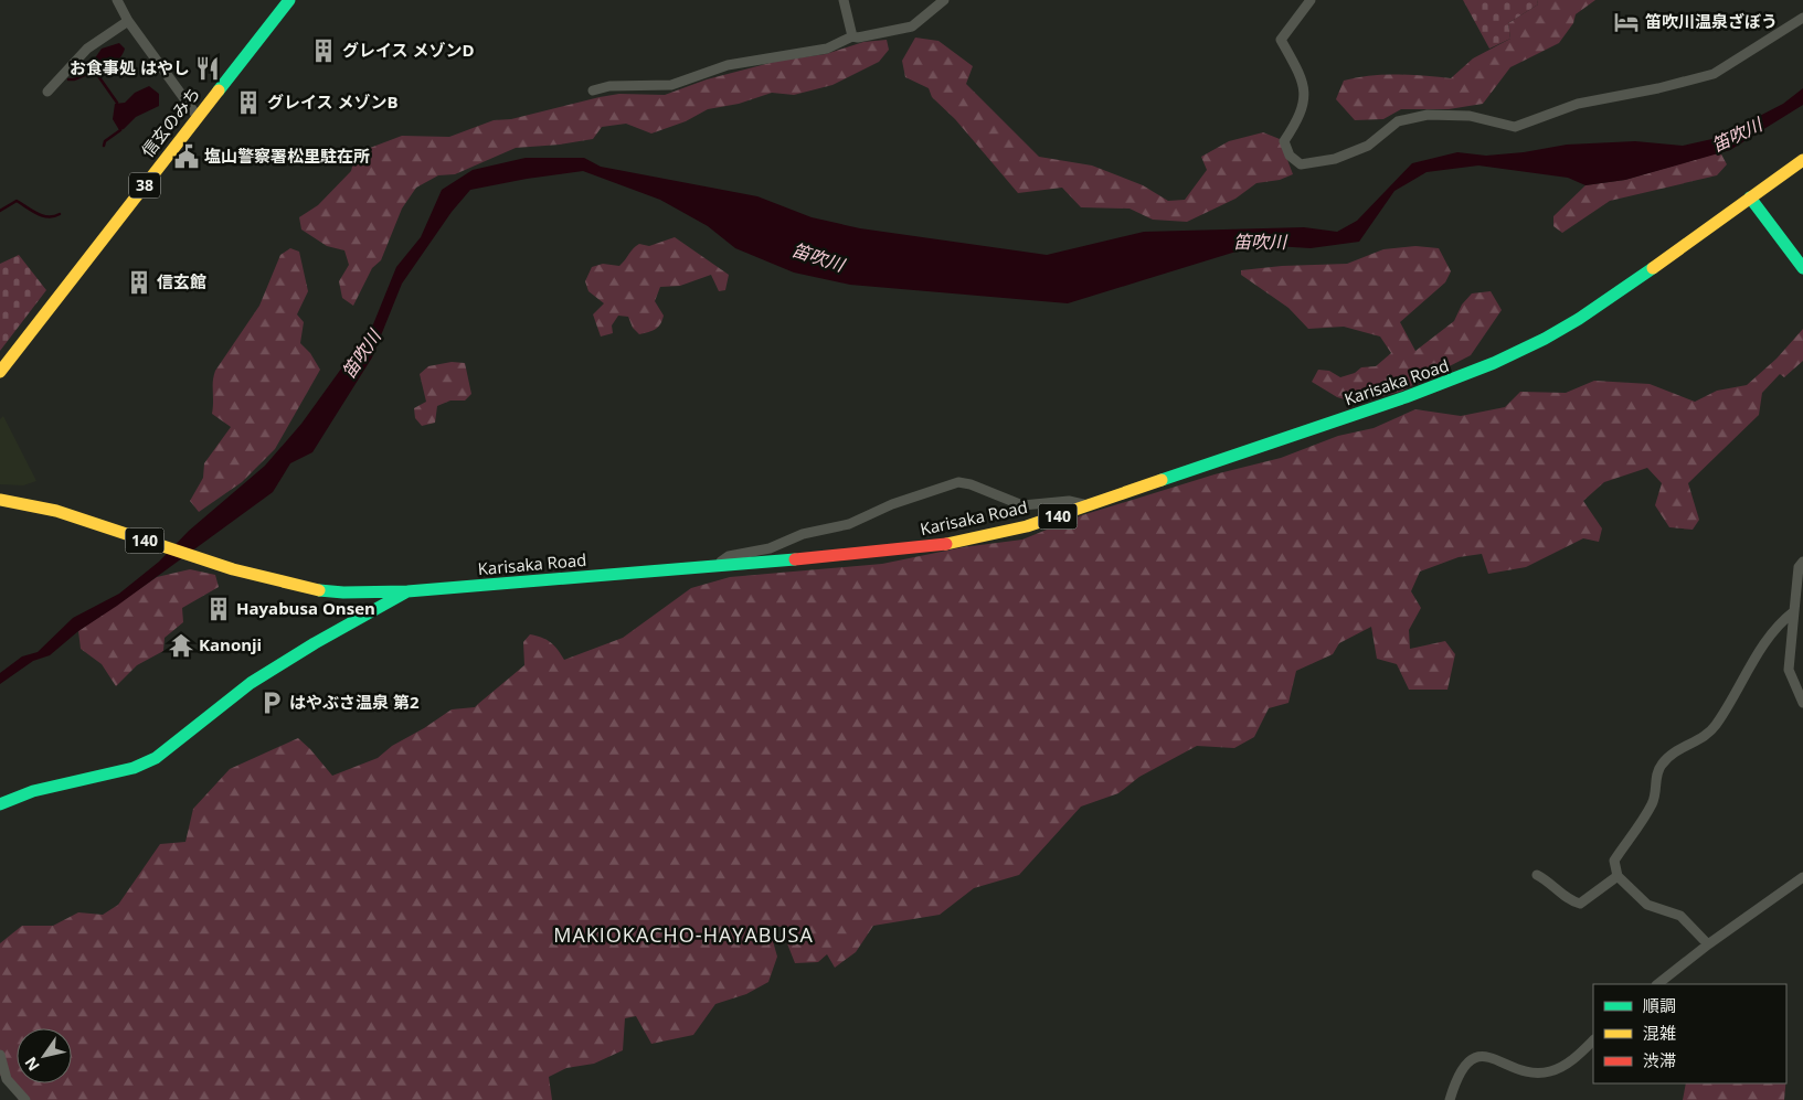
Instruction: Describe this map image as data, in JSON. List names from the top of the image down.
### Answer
{
  "streets": {
    "main road": [
      "信玄のみち",
      "38",
      "Karisaka Road",
      "140"
    ]
  },
  "districts": ["MAKIOKACHO-HAYABUSA"],
  "water": ["笛吹川"],
  "places": {
    "hotel": ["笛吹川温泉ざぼう"],
    "building": [
      "グレイス メゾンD",
      "グレイス メゾンB",
      "信玄館",
      "Hayabusa Onsen"
    ],
    "restaurant": ["お食事処 はやし"],
    "public building": ["塩山警察署松里駐在所"],
    "temple": ["Kanonji"],
    "parking": ["はやぶさ温泉 第2"]
  },
  "legend": ["順調", "混雑", "渋滞"],
  "north": "bottom left"
}
